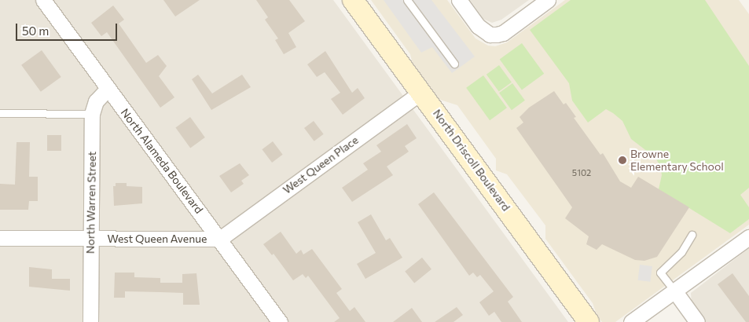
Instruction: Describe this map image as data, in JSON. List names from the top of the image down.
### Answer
{
  "streets": {
    "main road": ["North Driscoll Boulevard"],
    "street": [
      "North Alameda Boulevard",
      "West Queen Place",
      "North Warren Street",
      "West Queen Avenue"
    ]
  },
  "crossings": [
    ["North Driscoll Boulevard", "West Queen Place"],
    ["North Alameda Boulevard", "West Queen Place"],
    ["North Alameda Boulevard", "North Warren Street"],
    ["North Alameda Boulevard", "West Queen Avenue"],
    ["West Queen Place", "West Queen Avenue"],
    ["North Warren Street", "West Queen Avenue"]
  ],
  "places": ["Browne Elementary School"],
  "house_numbers": ["5102"],
  "scale_bar": "50 m"
}
